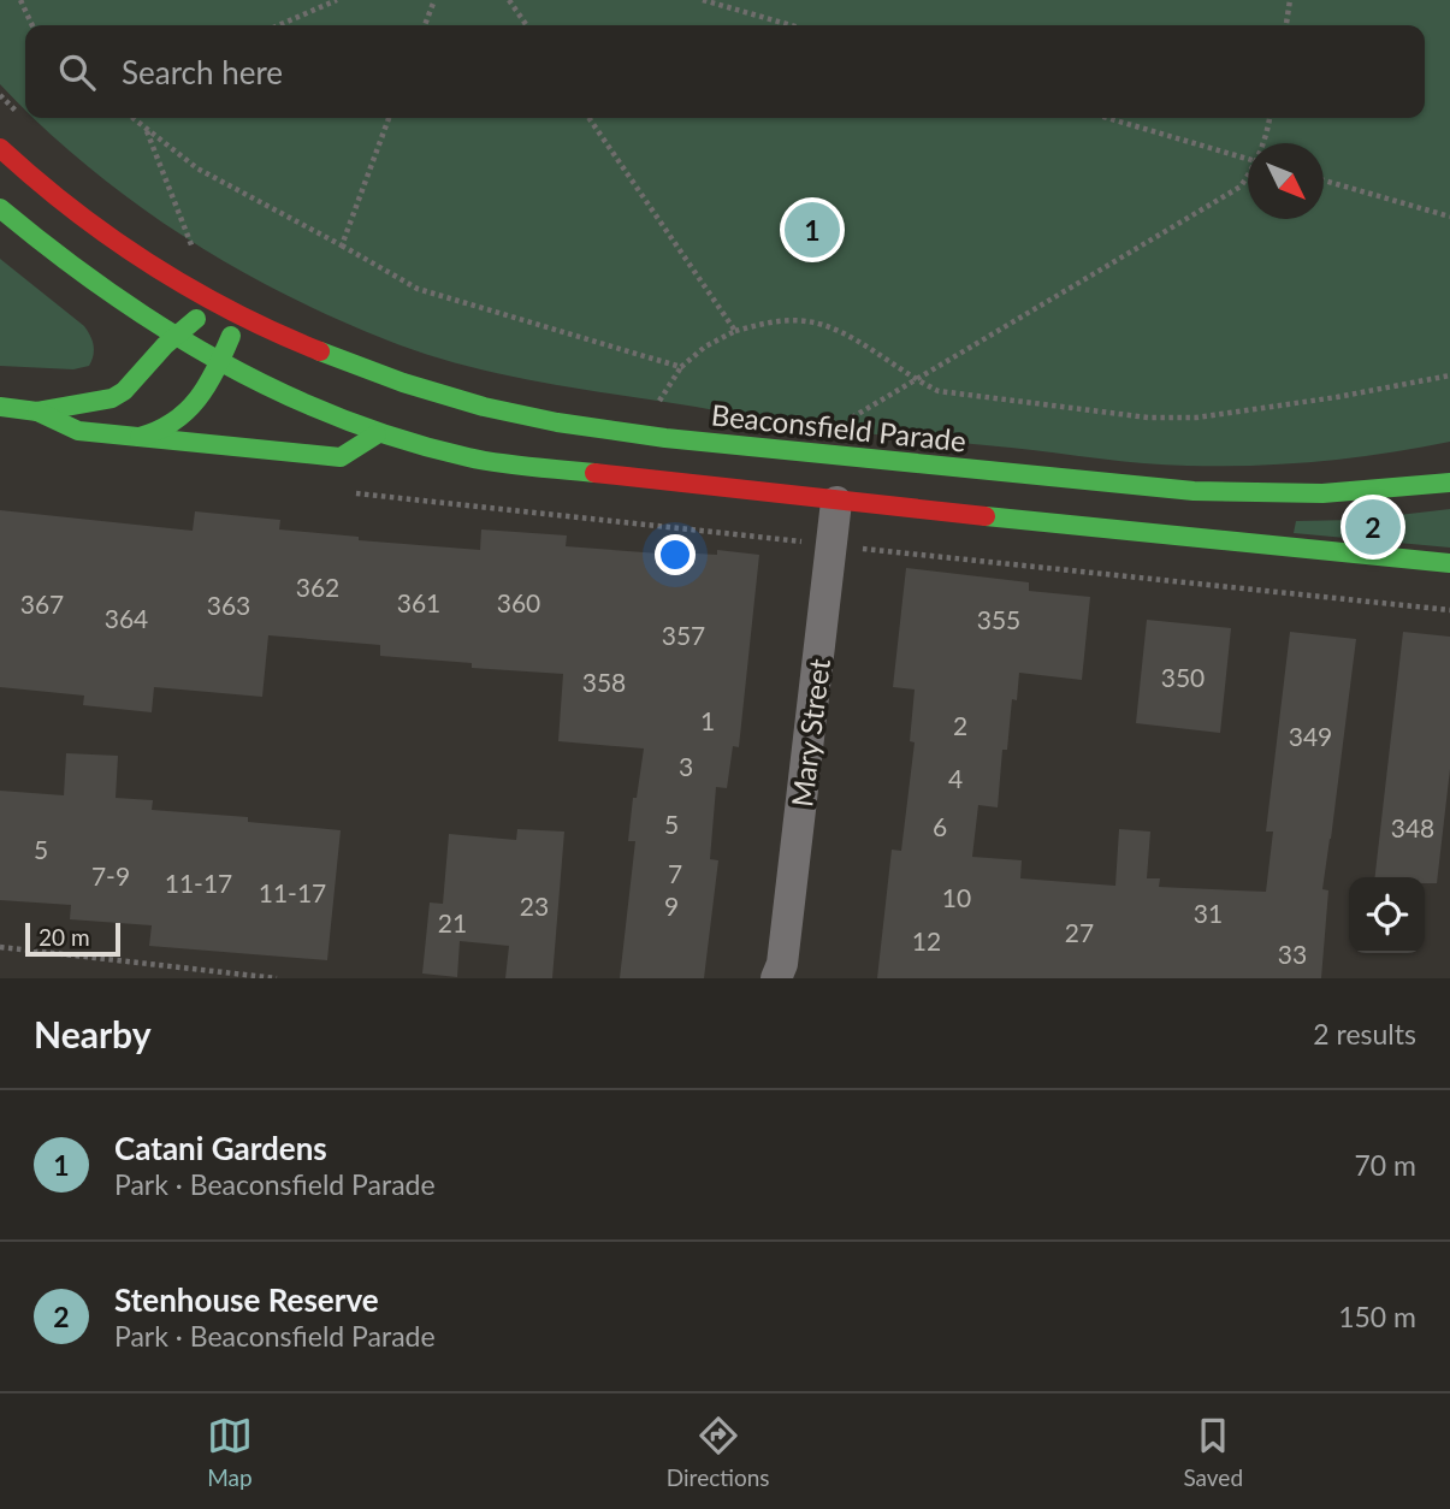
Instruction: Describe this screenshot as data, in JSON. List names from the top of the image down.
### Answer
{
  "streets": {
    "main road": ["Beaconsfield Parade"],
    "street": ["Mary Street"]
  },
  "house_numbers": [
    "362",
    "361",
    "360",
    "367",
    "363",
    "364",
    "355",
    "357",
    "350",
    "358",
    "1",
    "2",
    "349",
    "3",
    "4",
    "5",
    "6",
    "348",
    "5",
    "7",
    "7-9",
    "11-17",
    "11-17",
    "10",
    "23",
    "9",
    "31",
    "21",
    "27",
    "12",
    "33"
  ],
  "scale_bar": "20 m",
  "north": "bottom right",
  "page": {
    "search": "Search here",
    "pins": ["1", "2"],
    "scale": "20 m",
    "heading": ["Nearby", "2 results"],
    "list": [
      {
        "mark": "1",
        "name": "Catani Gardens",
        "note": "Park · Beaconsfield Parade",
        "value": "70 m"
      },
      {
        "mark": "2",
        "name": "Stenhouse Reserve",
        "note": "Park · Beaconsfield Parade",
        "value": "150 m"
      }
    ],
    "nav": ["Map", "Directions", "Saved"]
  }
}
